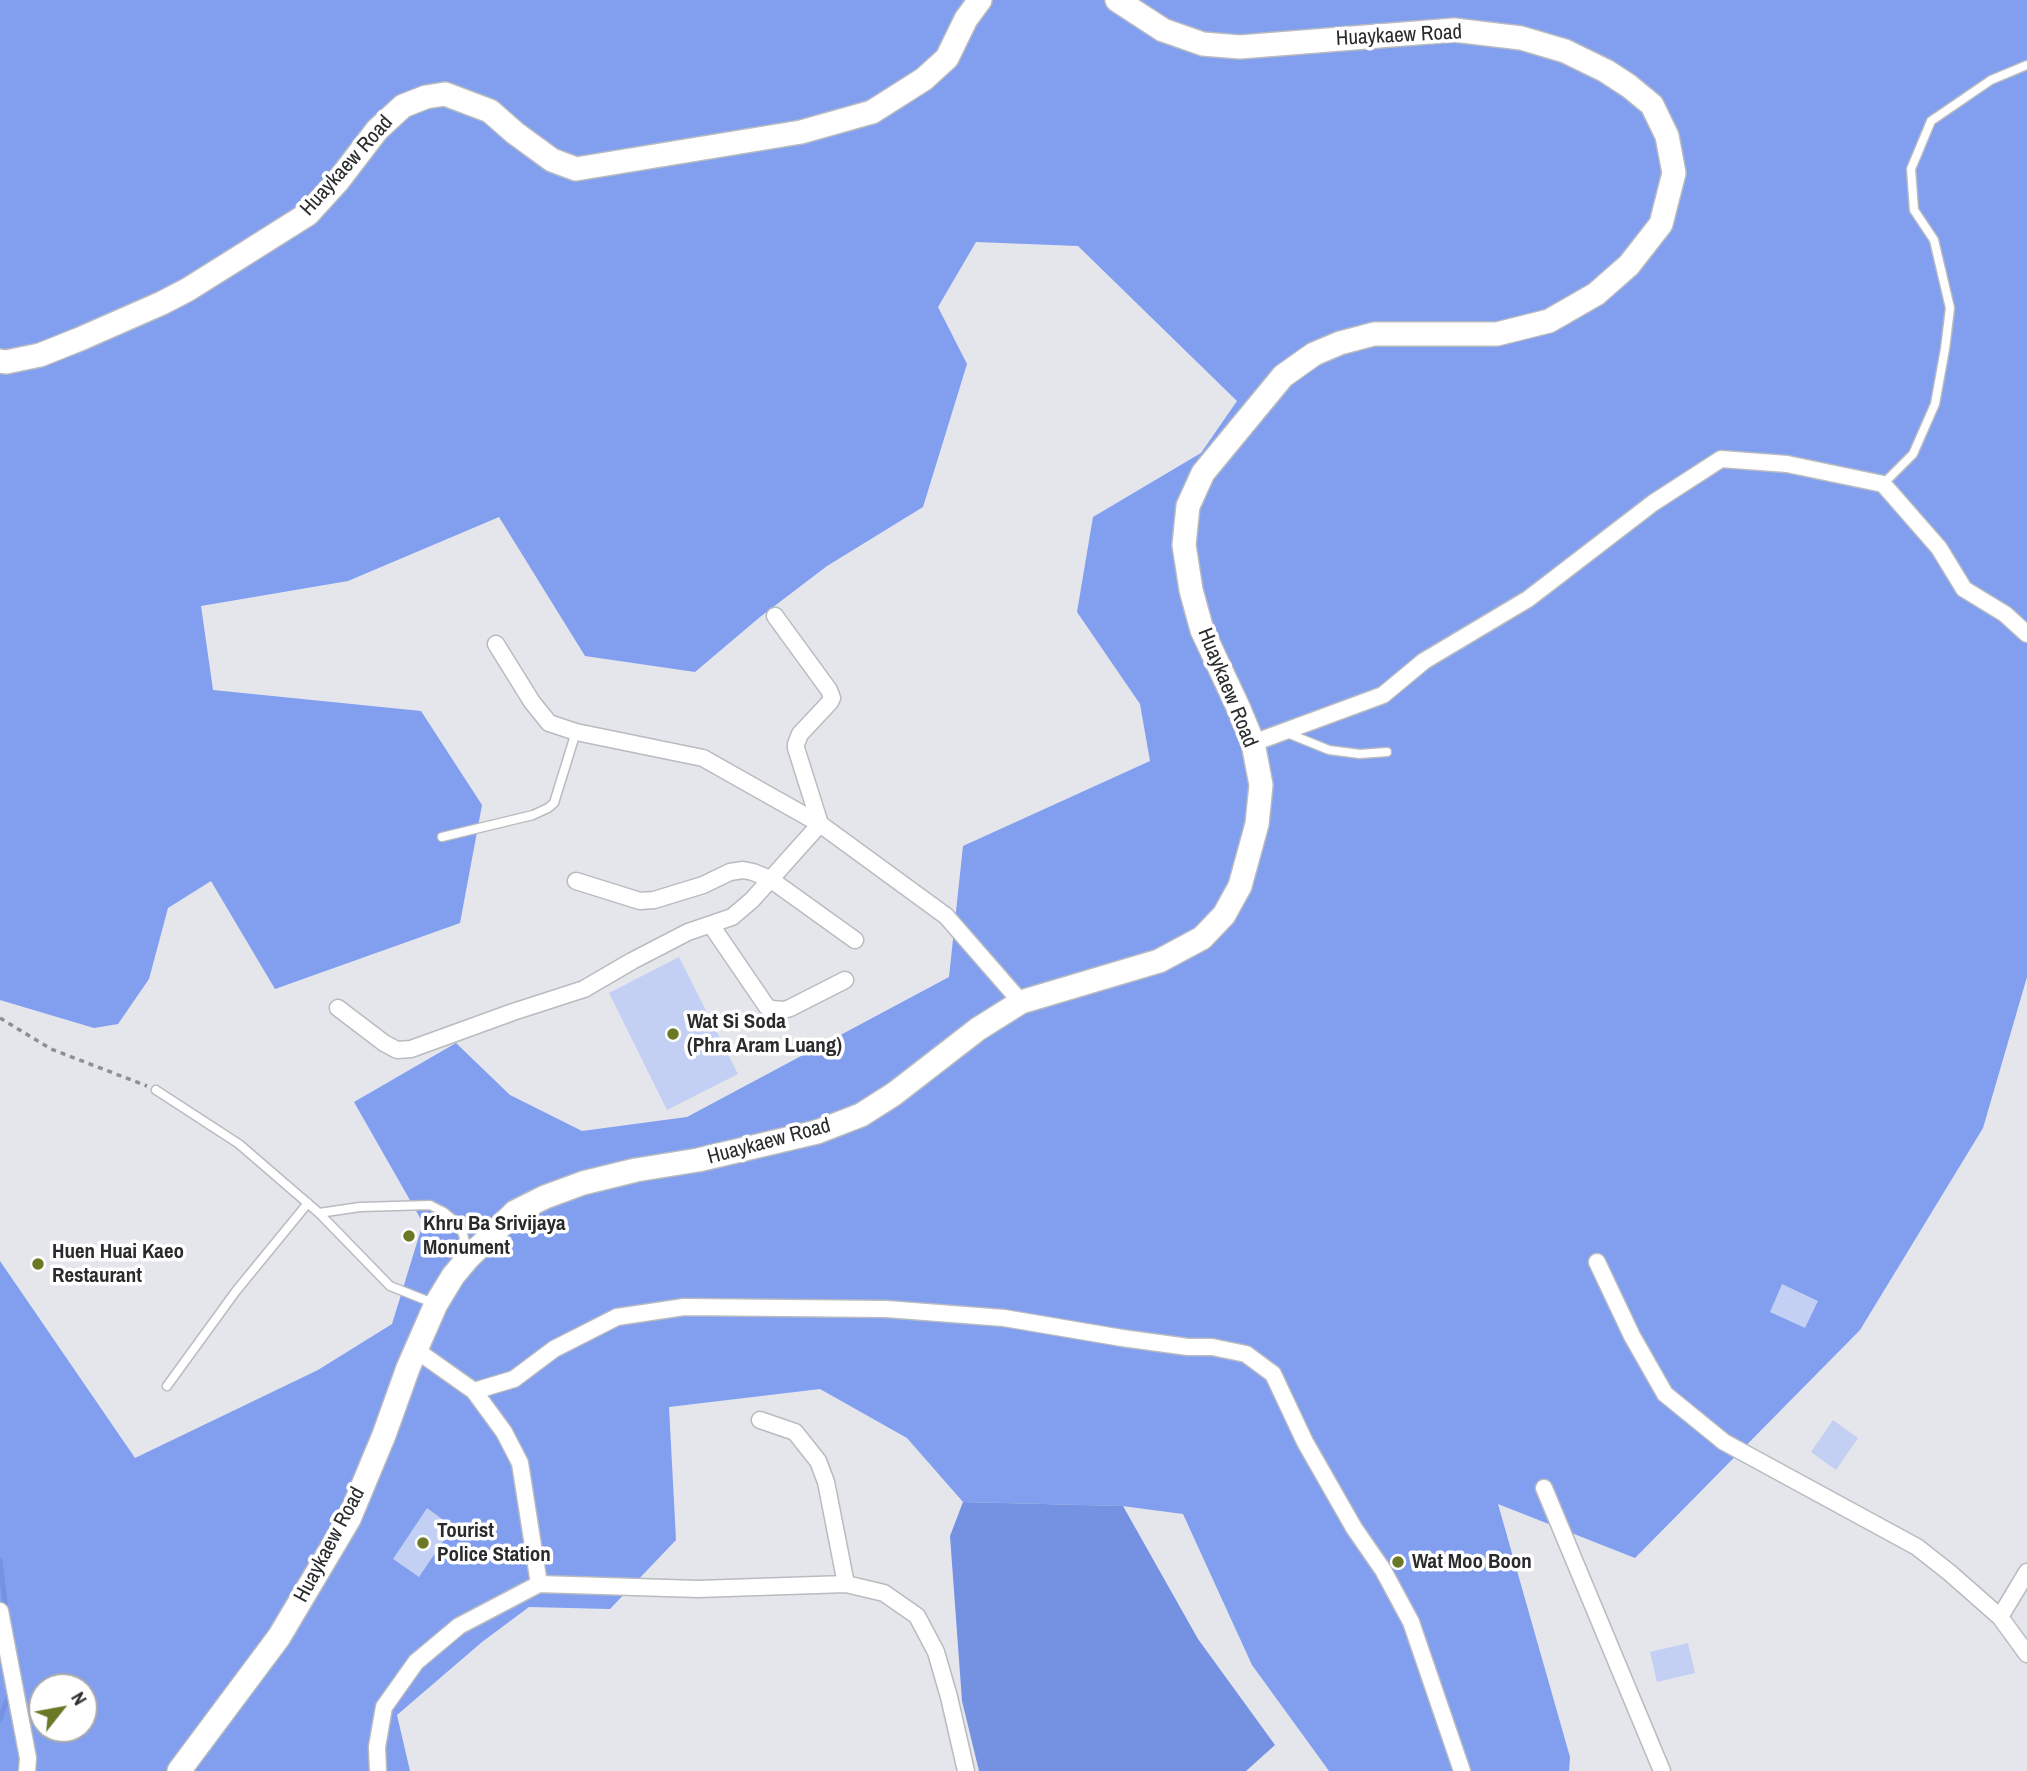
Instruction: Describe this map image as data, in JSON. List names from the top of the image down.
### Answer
{
  "streets": {
    "main road": ["Huaykaew Road"]
  },
  "places": [
    "Wat Si Soda (Phra Aram Luang)",
    "Khru Ba Srivijaya Monument",
    "Huen Huai Kaeo Restaurant",
    "Tourist Police Station",
    "Wat Moo Boon"
  ],
  "north": "top right"
}
